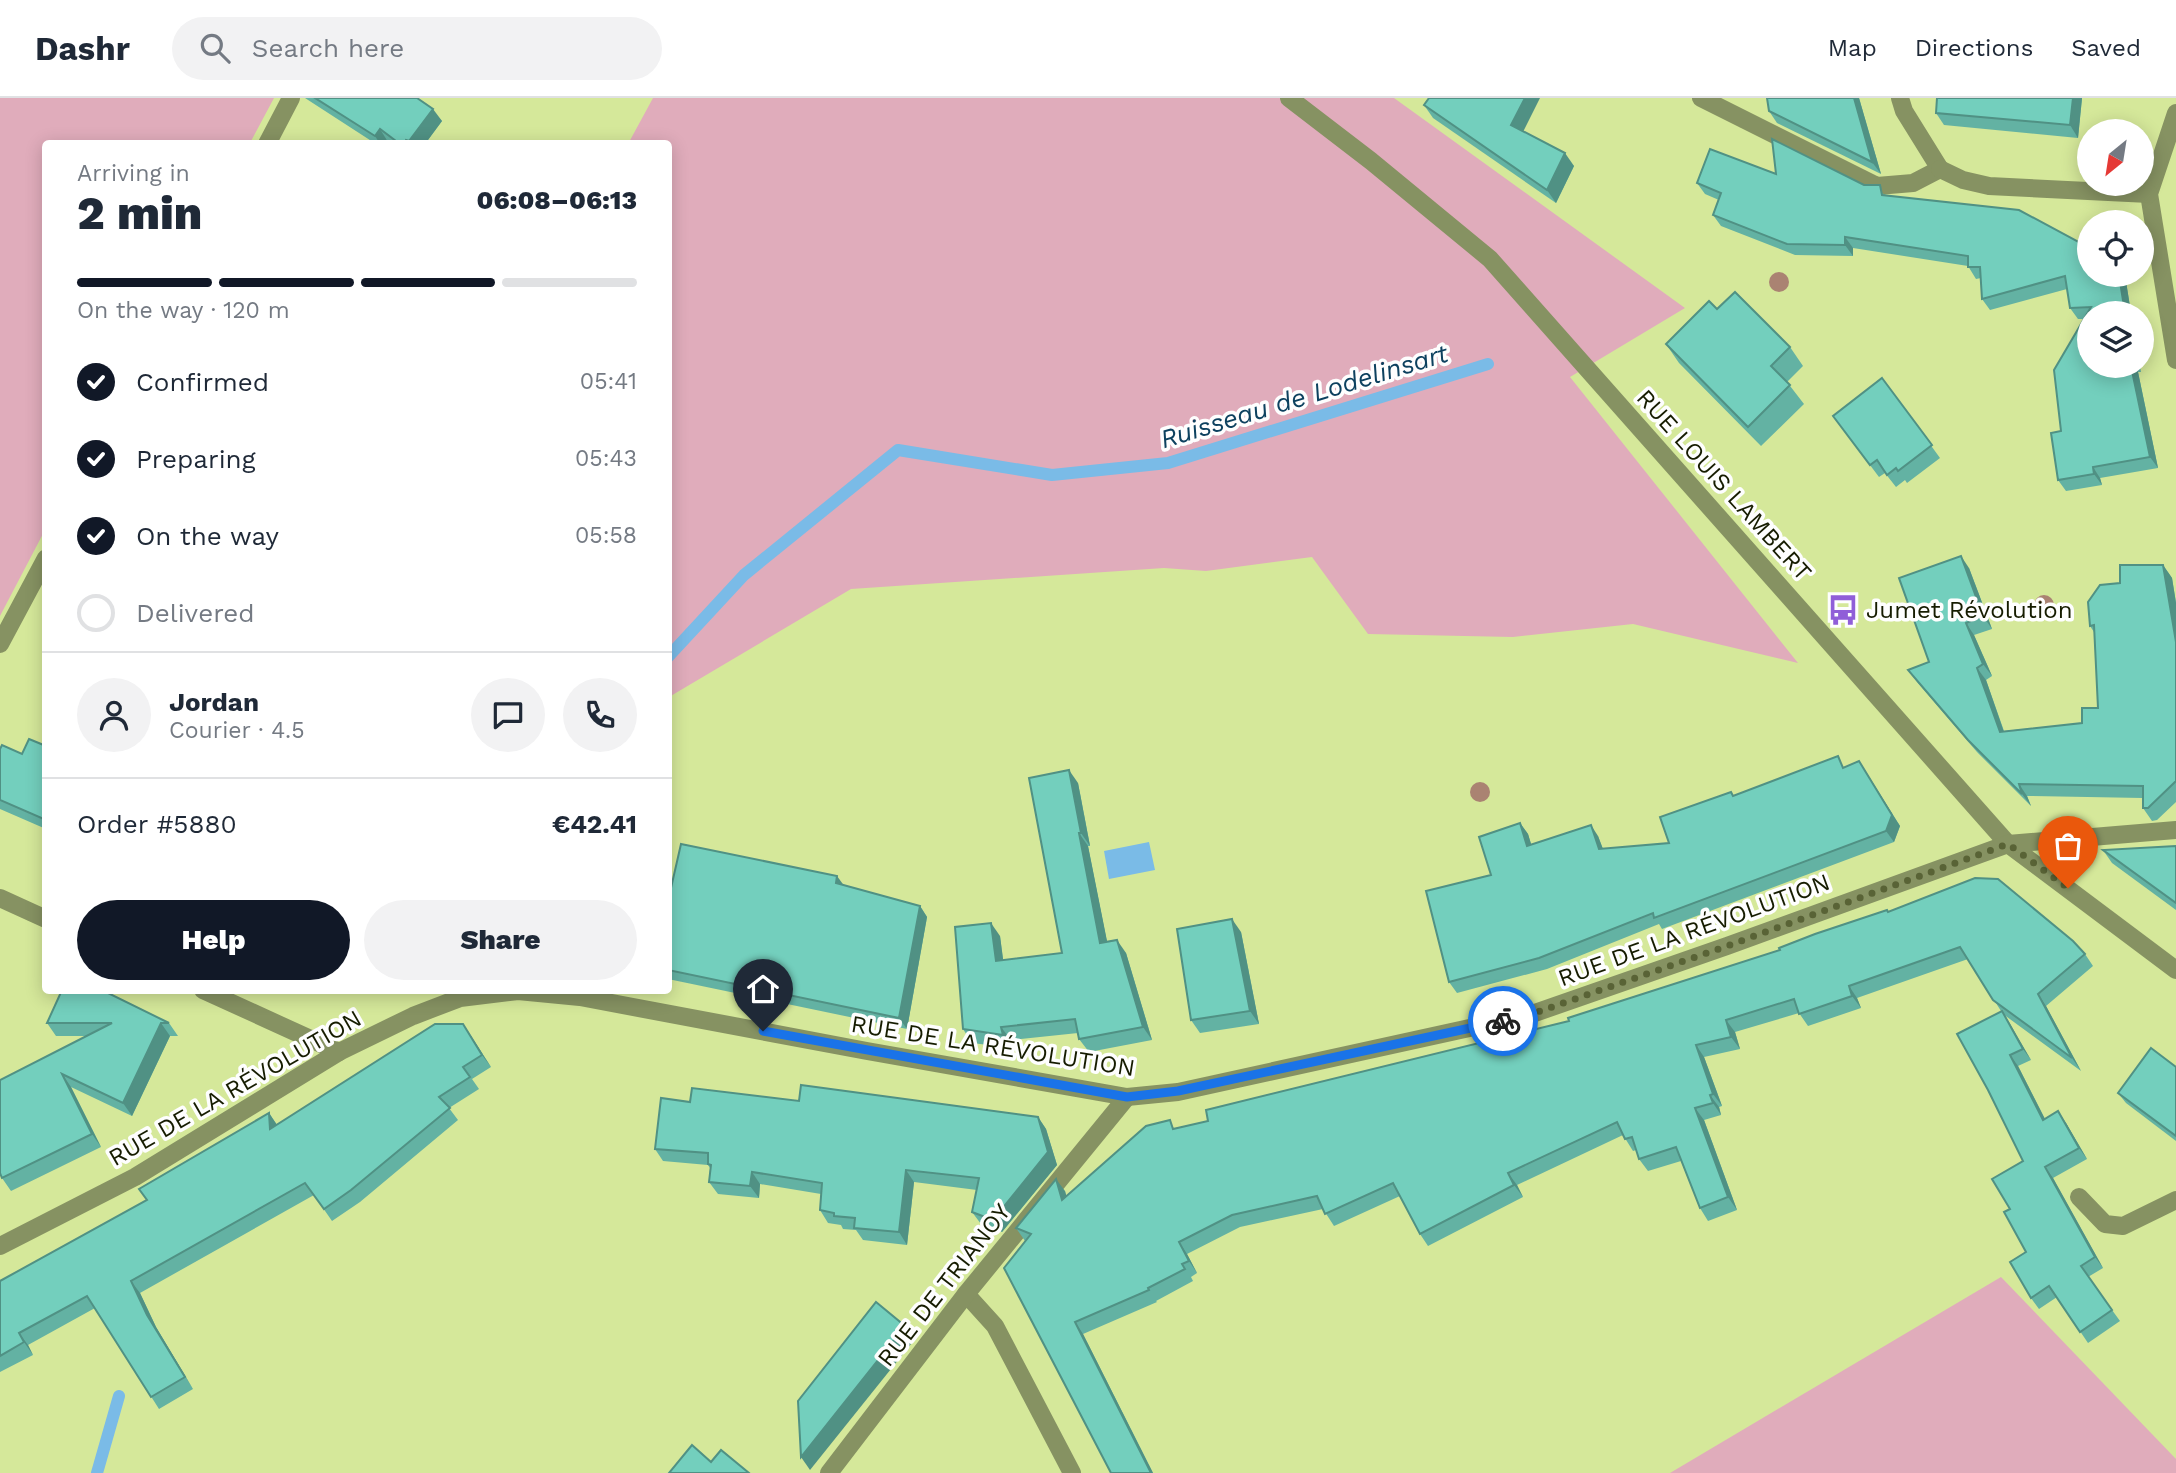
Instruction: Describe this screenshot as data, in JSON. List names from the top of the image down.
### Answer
{
  "streets": {
    "street": ["RUE LOUIS LAMBERT", "RUE DE LA RÉVOLUTION", "RUE DE TRIANOY"]
  },
  "crossings": [
    ["RUE LOUIS LAMBERT", "RUE DE LA RÉVOLUTION"],
    ["RUE DE LA RÉVOLUTION", "RUE DE TRIANOY"]
  ],
  "water": ["Ruisseau de Lodelinsart"],
  "places": {
    "bus stop": ["Jumet Révolution"]
  },
  "north": "bottom left",
  "page": {
    "header": "Dashr",
    "search": "Search here",
    "nav": ["Map", "Directions", "Saved"],
    "heading": ["2 min", "Arriving in", "06:08–06:13"],
    "panel": [
      "Jordan",
      "Courier · 4.5",
      "Order #5880",
      "€42.41"
    ],
    "bar": "On the way · 120 m",
    "list": [
      ["Confirmed", "05:41"],
      ["Preparing", "05:43"],
      ["On the way", "05:58"],
      "Delivered"
    ],
    "buttons": ["Help", "Share"]
  }
}
